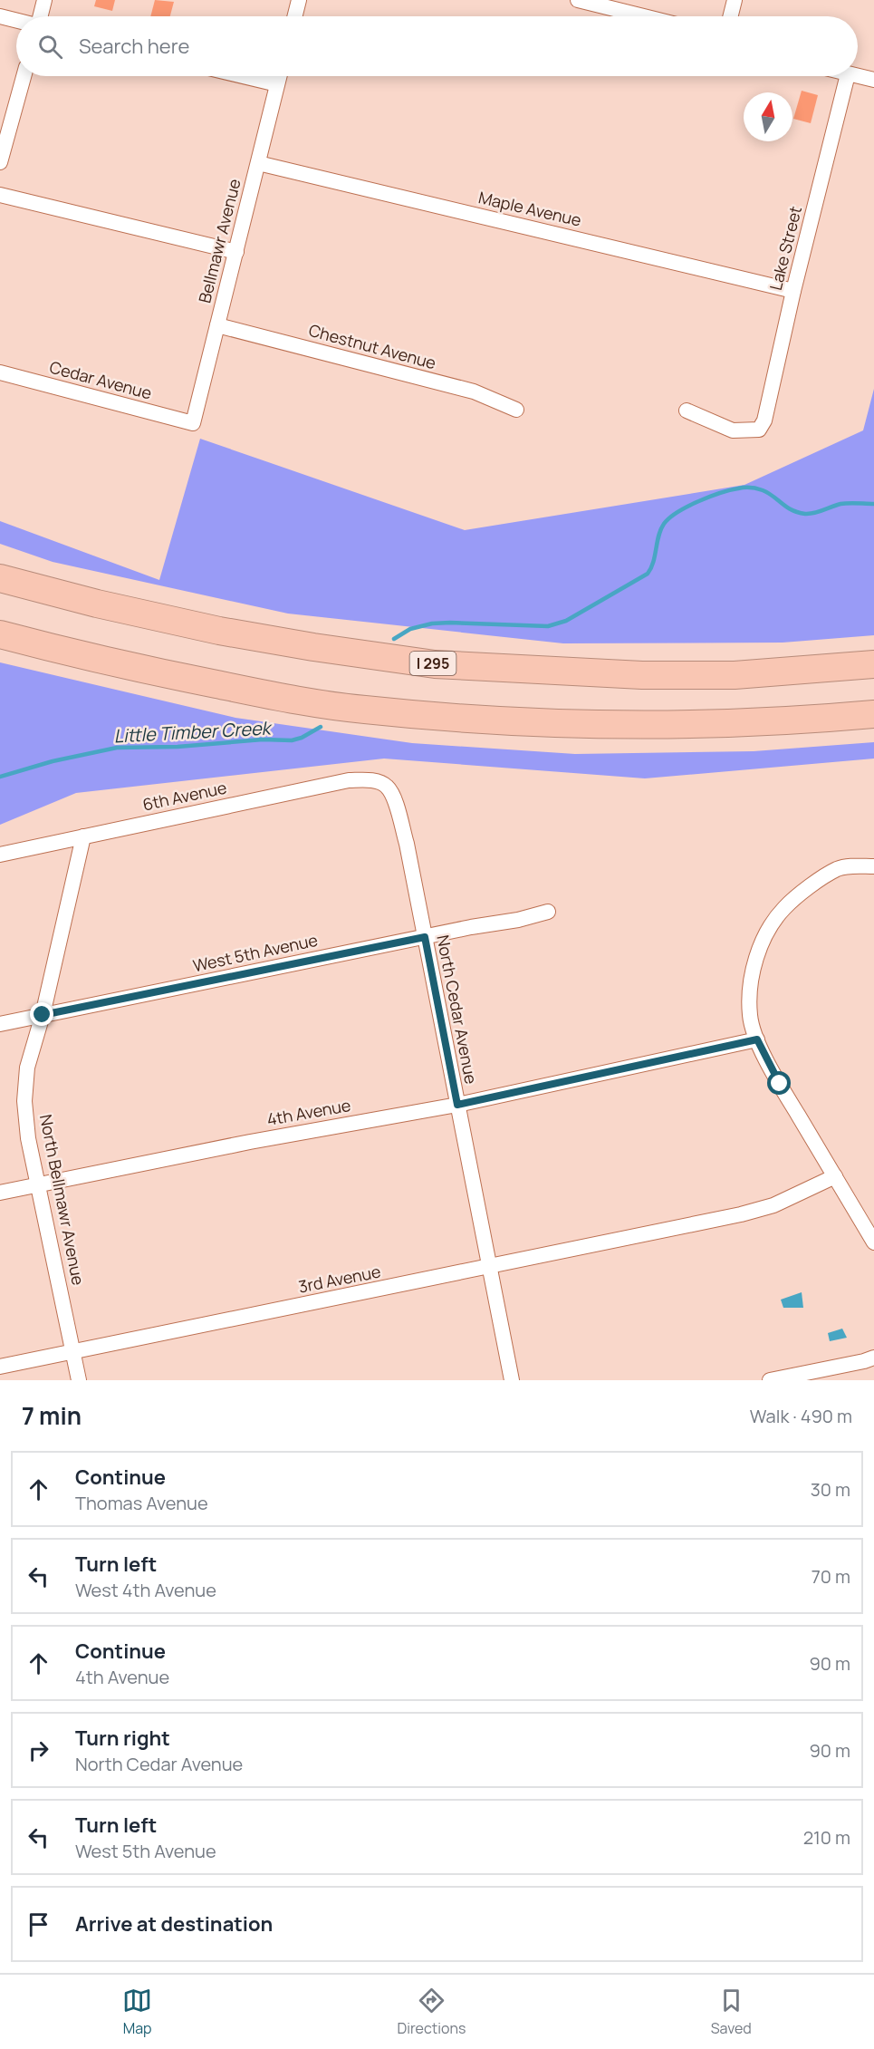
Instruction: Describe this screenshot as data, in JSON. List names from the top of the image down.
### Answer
{
  "streets": {
    "highway": ["I 295"],
    "street": [
      "Maple Avenue",
      "Bellmawr Avenue",
      "Lake Street",
      "Chestnut Avenue",
      "Cedar Avenue",
      "6th Avenue",
      "West 5th Avenue",
      "North Cedar Avenue",
      "4th Avenue",
      "North Bellmawr Avenue",
      "3rd Avenue"
    ]
  },
  "crossings": [
    ["Maple Avenue", "Bellmawr Avenue"],
    ["Maple Avenue", "Lake Street"],
    ["Bellmawr Avenue", "Chestnut Avenue"],
    ["Bellmawr Avenue", "Cedar Avenue"],
    ["6th Avenue", "North Cedar Avenue"],
    ["6th Avenue", "North Bellmawr Avenue"],
    ["West 5th Avenue", "North Cedar Avenue"],
    ["West 5th Avenue", "North Bellmawr Avenue"],
    ["North Cedar Avenue", "4th Avenue"],
    ["North Cedar Avenue", "3rd Avenue"],
    ["4th Avenue", "North Bellmawr Avenue"],
    ["North Bellmawr Avenue", "3rd Avenue"]
  ],
  "water": ["Little Timber Creek"],
  "north": "top",
  "page": {
    "search": "Search here",
    "heading": ["7 min", "Walk · 490 m"],
    "list": [
      ["Continue", "Thomas Avenue", "30 m"],
      ["Turn left", "West 4th Avenue", "70 m"],
      ["Continue", "4th Avenue", "90 m"],
      ["Turn right", "North Cedar Avenue", "90 m"],
      ["Turn left", "West 5th Avenue", "210 m"],
      "Arrive at destination"
    ],
    "nav": ["Map", "Directions", "Saved"]
  }
}
